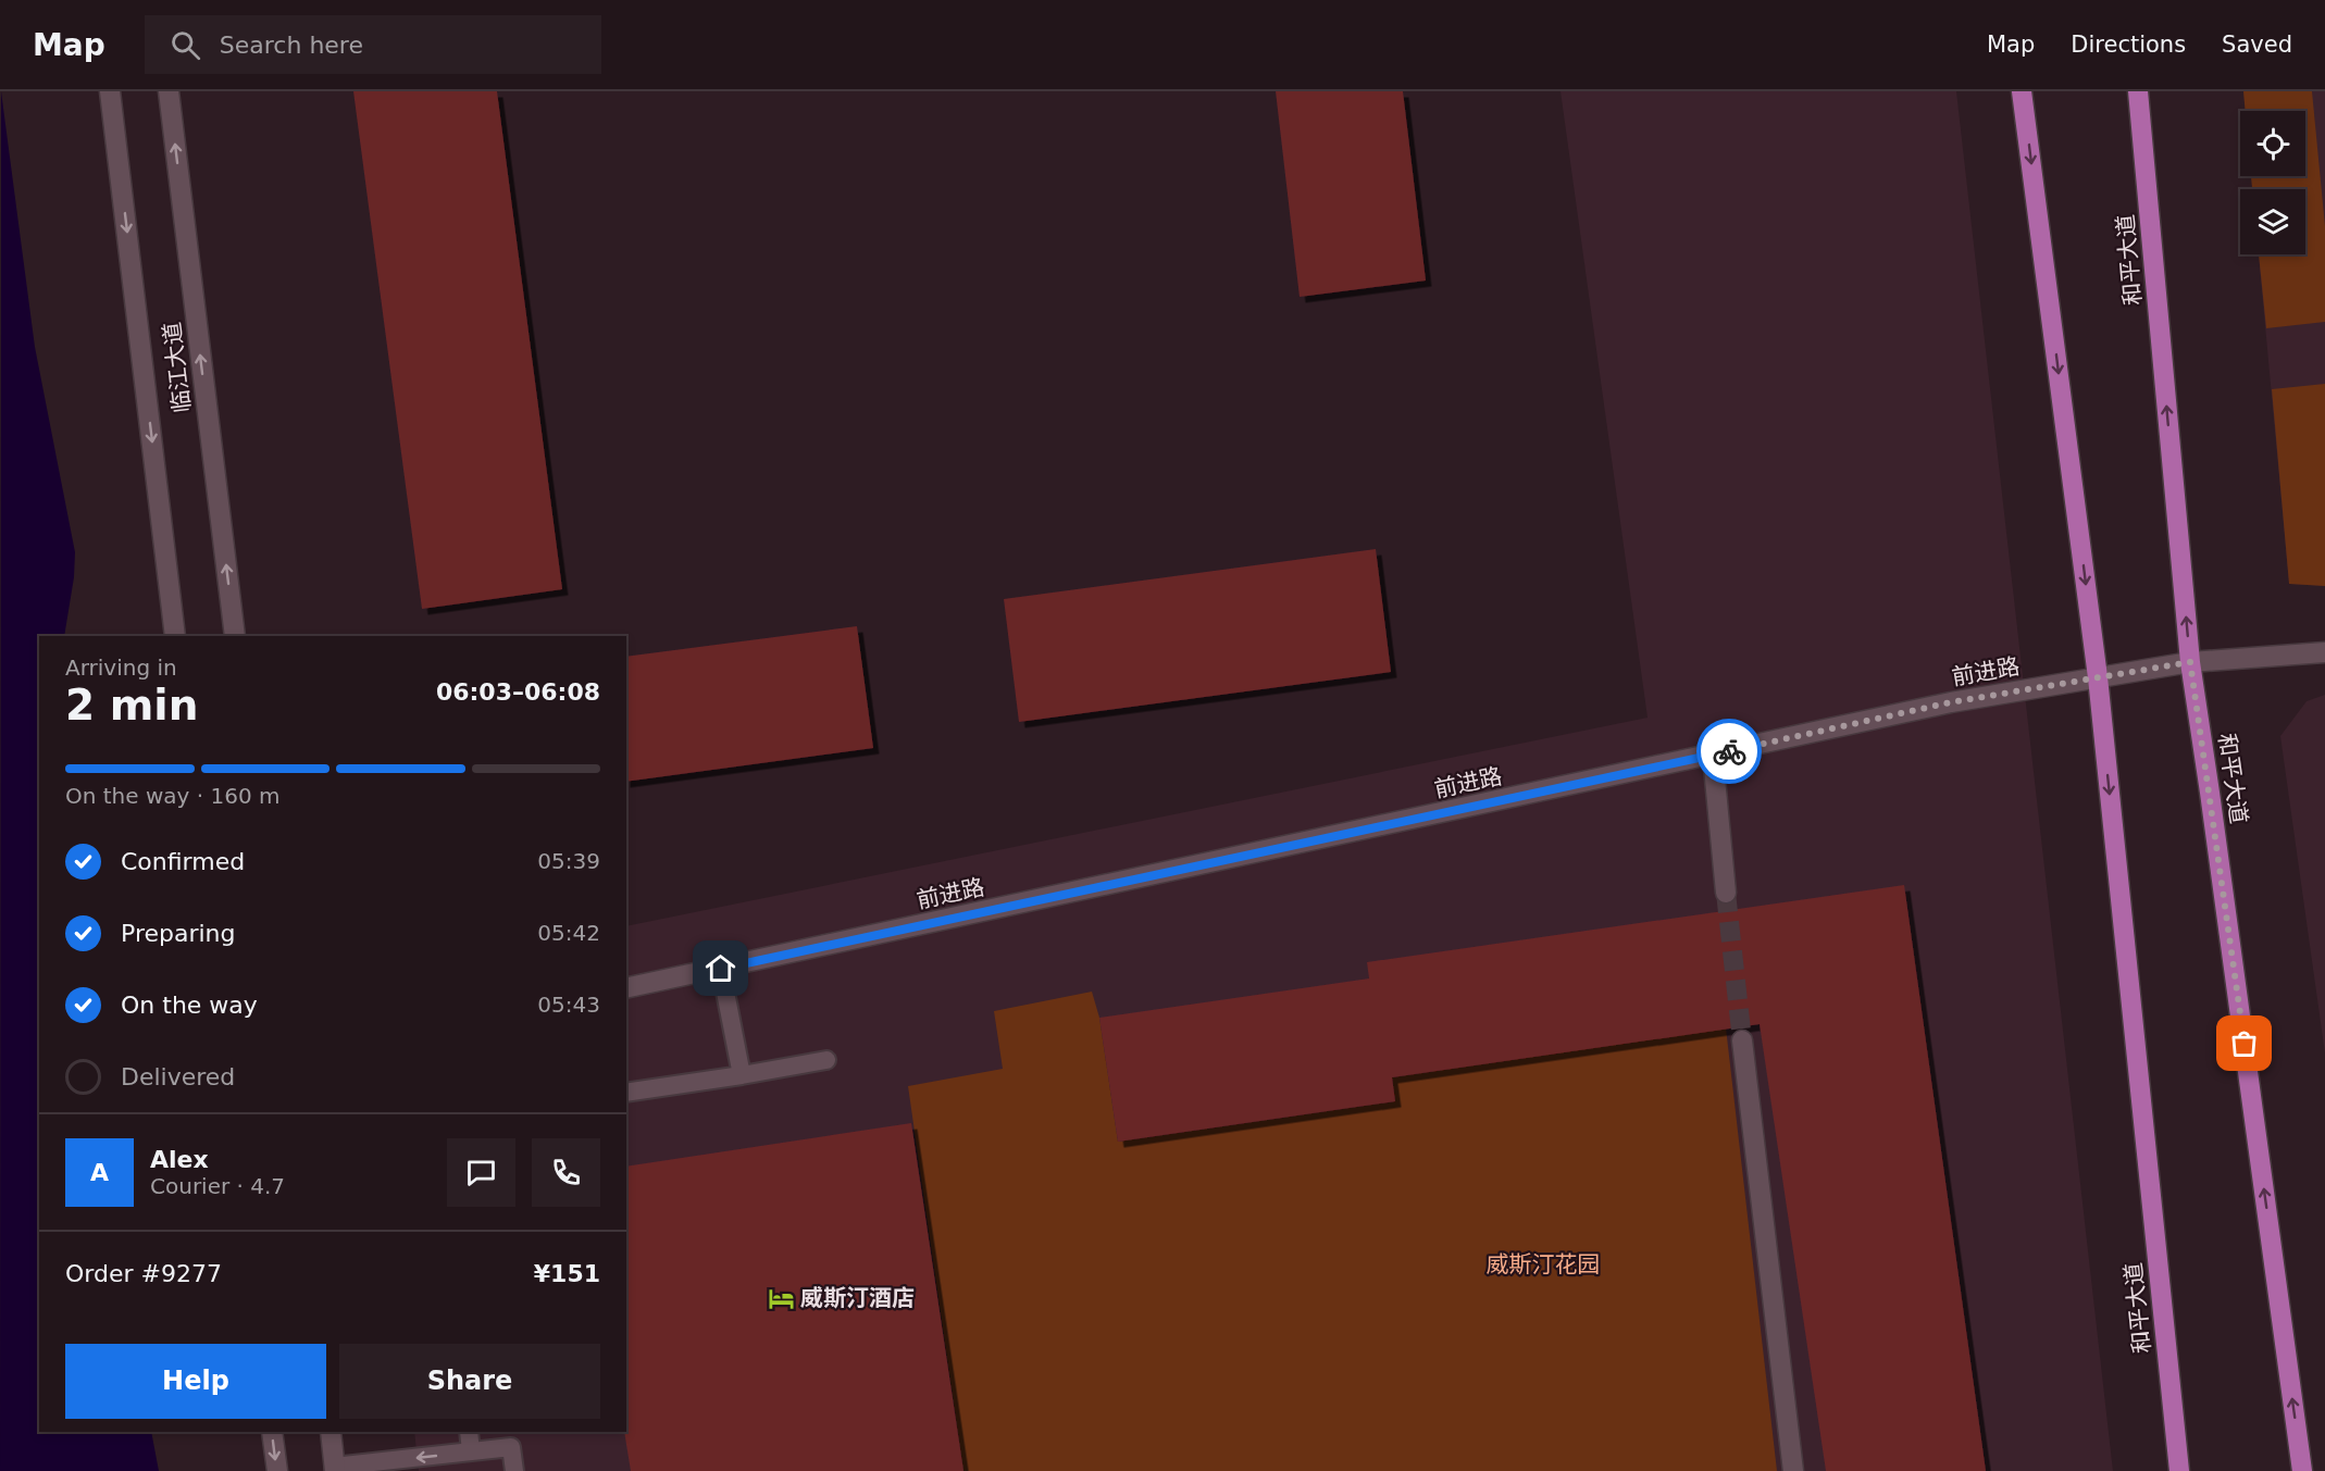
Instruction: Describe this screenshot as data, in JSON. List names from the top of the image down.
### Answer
{
  "streets": {
    "main road": ["和平大道"],
    "street": ["临江大道", "前进路"]
  },
  "crossings": [
    ["和平大道", "前进路"]
  ],
  "parks": ["威斯汀花园"],
  "places": {
    "hotel": ["威斯汀酒店"]
  },
  "page": {
    "header": "Map",
    "search": "Search here",
    "nav": ["Map", "Directions", "Saved"],
    "heading": ["2 min", "Arriving in", "06:03–06:08"],
    "panel": [
      "Alex",
      "Courier · 4.7",
      "Order #9277",
      "¥151"
    ],
    "bar": "On the way · 160 m",
    "list": [
      ["Confirmed", "05:39"],
      ["Preparing", "05:42"],
      ["On the way", "05:43"],
      "Delivered"
    ],
    "round": "A",
    "buttons": ["Help", "Share"]
  }
}
